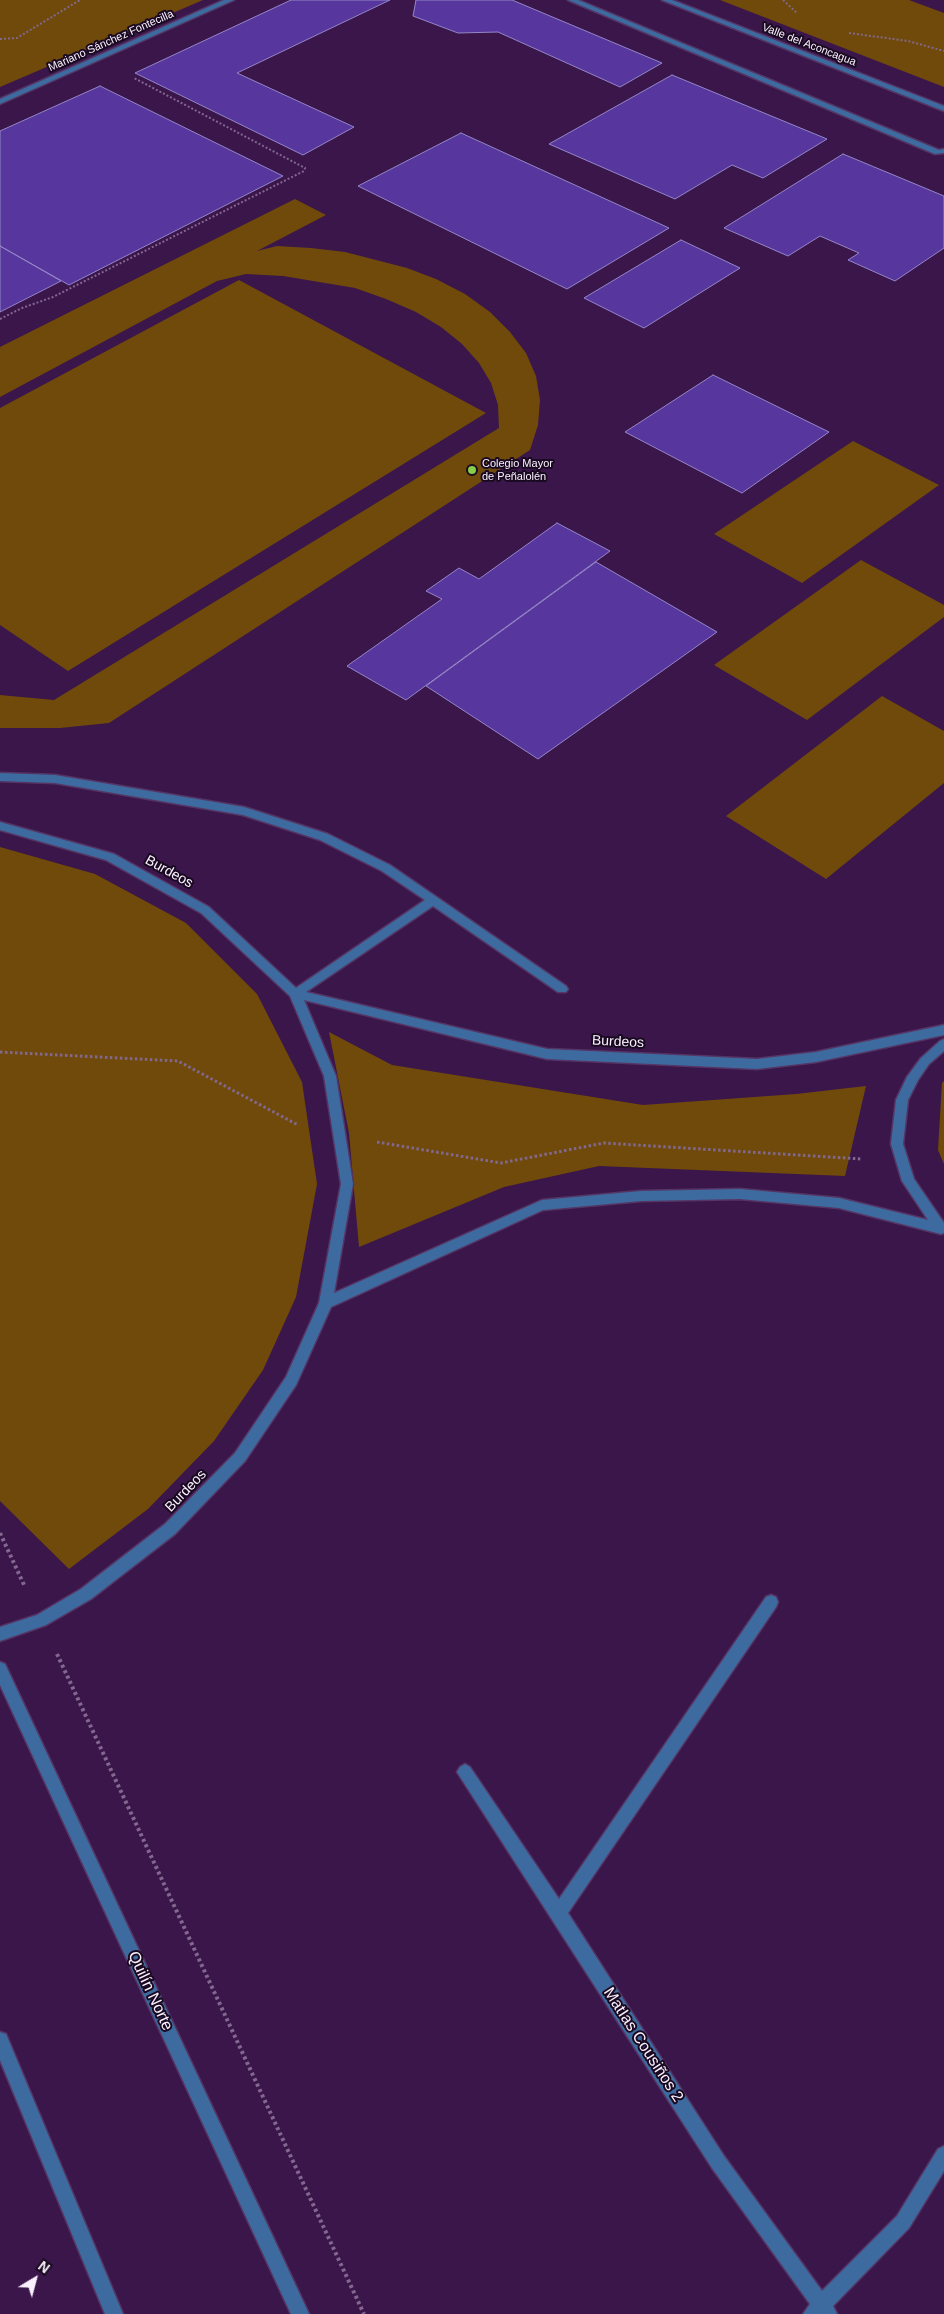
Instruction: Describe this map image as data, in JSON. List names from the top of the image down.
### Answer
{
  "streets": {
    "street": [
      "Mariano Sánchez Fontecilla",
      "Valle del Aconcagua",
      "Burdeos",
      "Quilín Norte",
      "MatIas Cousiños 2"
    ]
  },
  "places": ["Colegio Mayor de Peñalolén"],
  "north": "top right"
}
